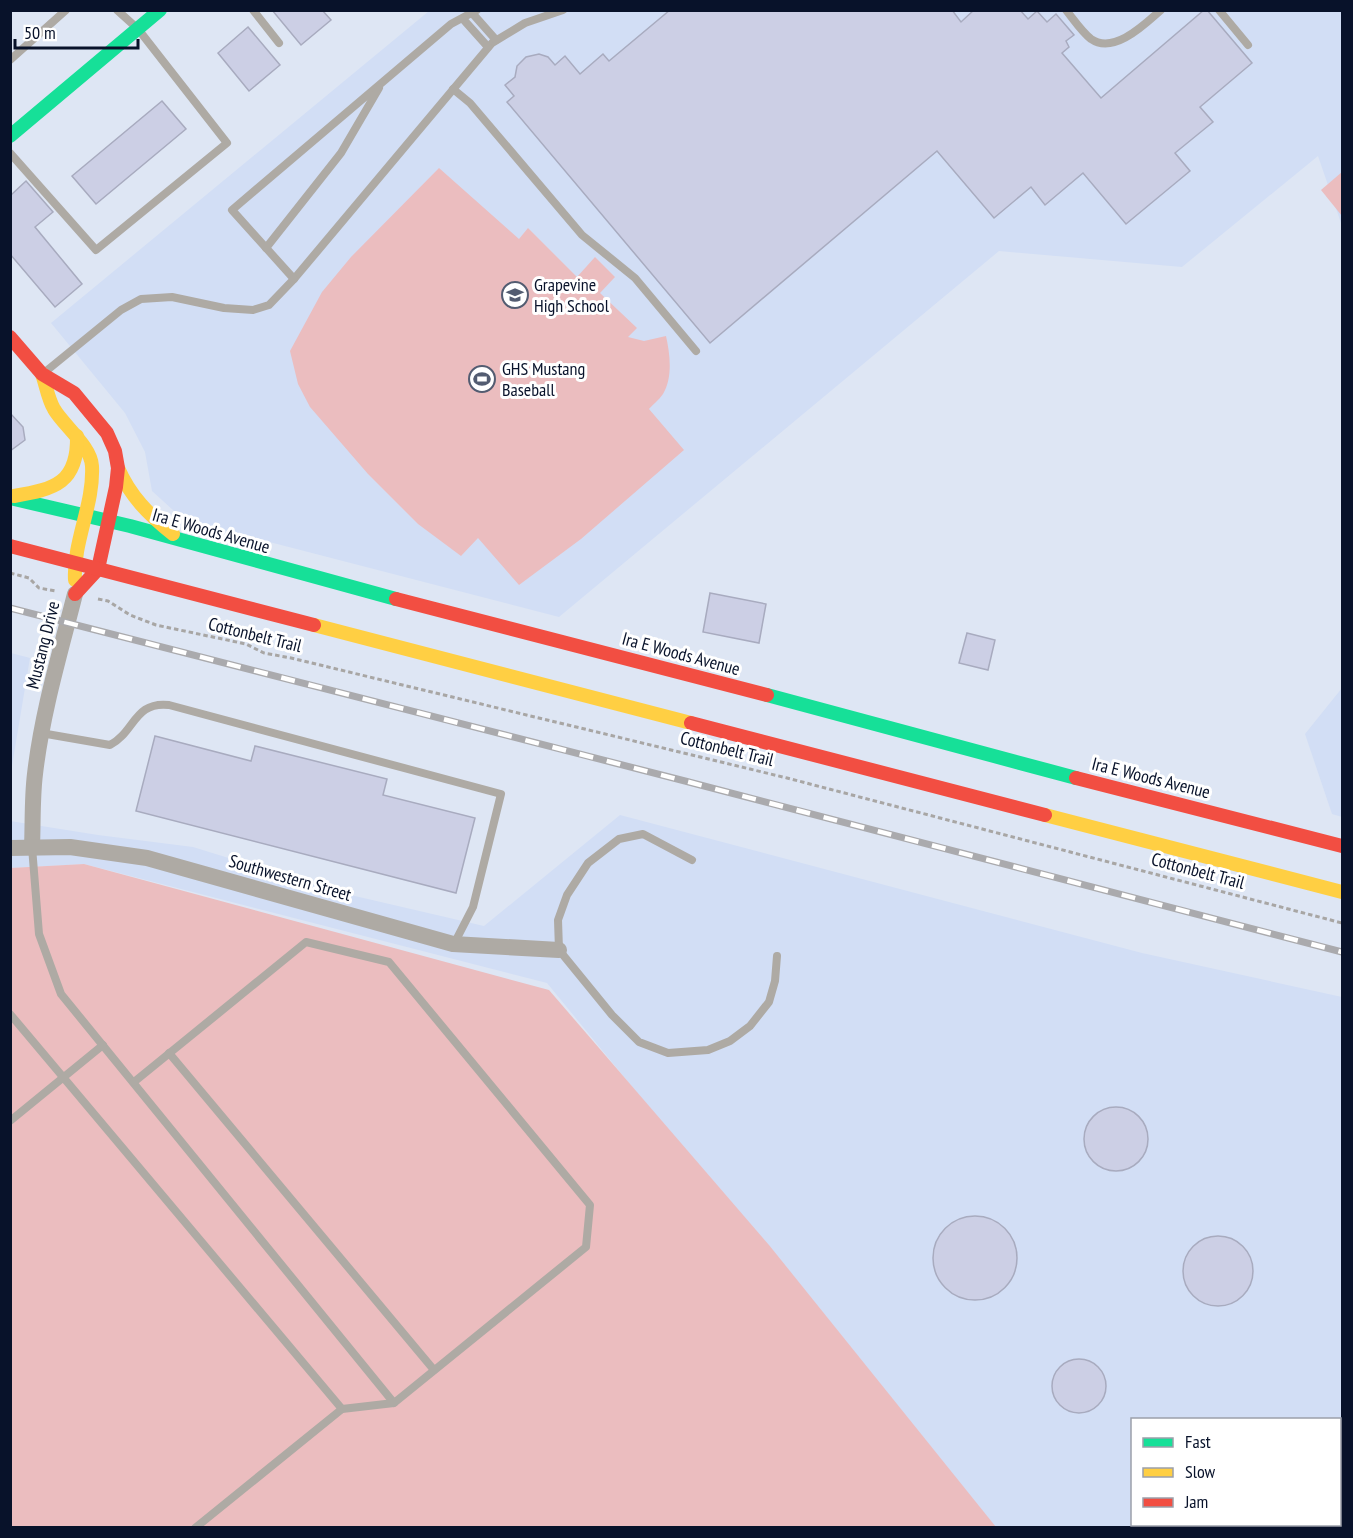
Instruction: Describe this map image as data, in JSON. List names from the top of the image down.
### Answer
{
  "streets": {
    "main road": ["Ira E Woods Avenue", "Mustang Drive"],
    "street": ["Southwestern Street"],
    "path": ["Cottonbelt Trail"]
  },
  "crossings": [
    ["Ira E Woods Avenue", "Mustang Drive"],
    ["Cottonbelt Trail", "Mustang Drive"],
    ["Mustang Drive", "Southwestern Street"]
  ],
  "places": {
    "school or university": ["Grapevine High School"],
    "sports": ["GHS Mustang Baseball"]
  },
  "legend": ["Fast", "Slow", "Jam"],
  "scale_bar": "50 m"
}
